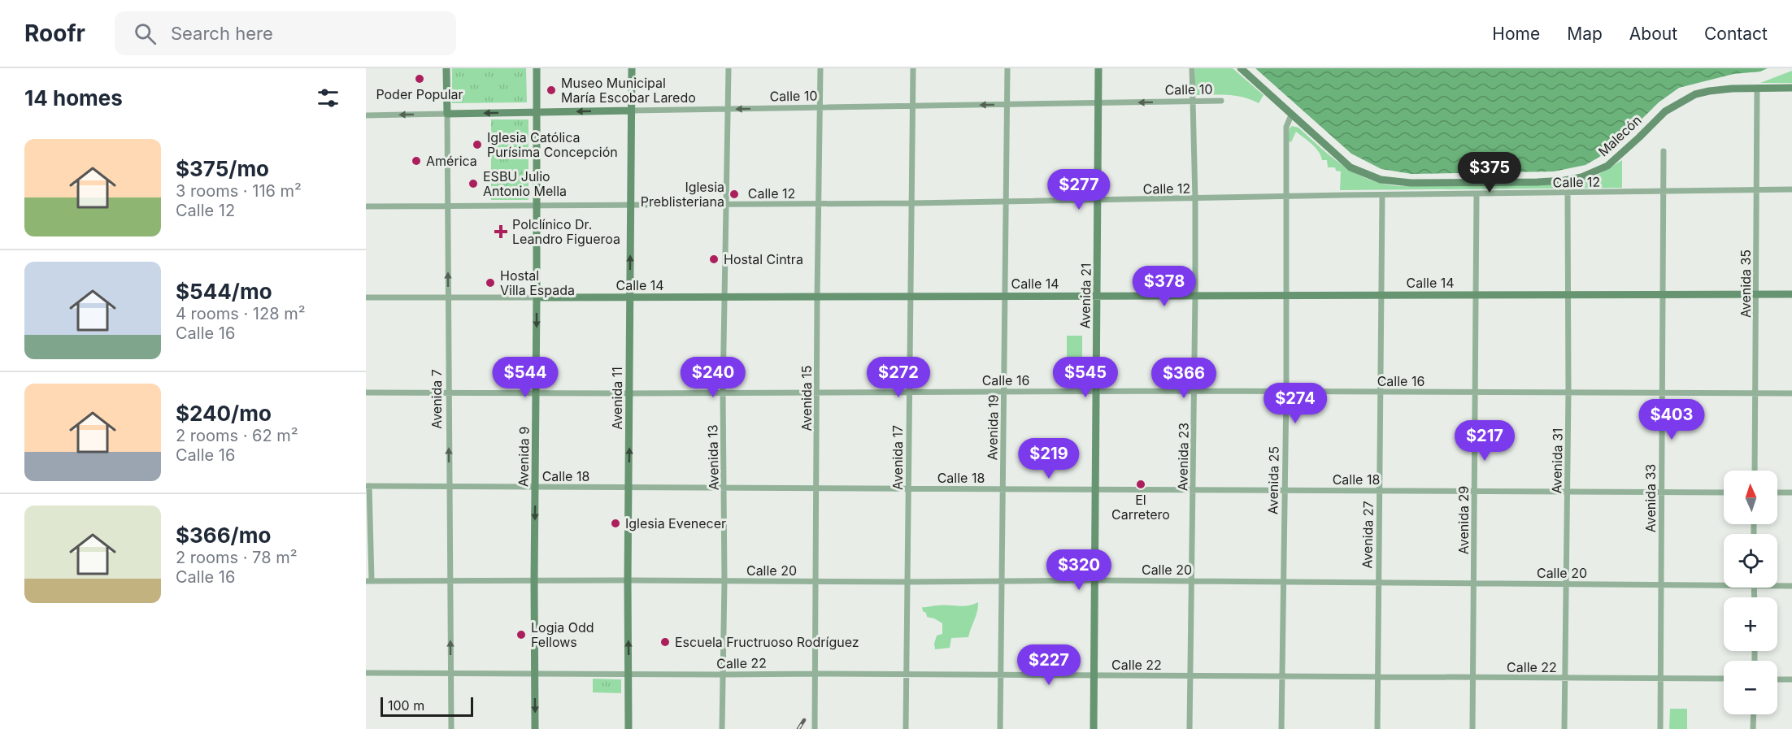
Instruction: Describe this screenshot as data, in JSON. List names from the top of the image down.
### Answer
{
  "streets": {
    "main road": [
      "Calle 10",
      "Malecón",
      "Calle 14",
      "Avenida 21",
      "Avenida 11",
      "Avenida 7",
      "Avenida 9"
    ],
    "street": [
      "Calle 12",
      "Avenida 35",
      "Calle 16",
      "Avenida 15",
      "Avenida 19",
      "Avenida 23",
      "Avenida 13",
      "Avenida 17",
      "Avenida 31",
      "Calle 18",
      "Avenida 25",
      "Avenida 33",
      "Avenida 29",
      "Avenida 27",
      "Calle 20",
      "Calle 22"
    ]
  },
  "crossings": [
    ["Calle 10", "Avenida 21"],
    ["Calle 10", "Avenida 11"],
    ["Calle 10", "Avenida 15"],
    ["Calle 10", "Avenida 7"],
    ["Calle 10", "Avenida 19"],
    ["Calle 10", "Avenida 9"],
    ["Calle 10", "Avenida 23"],
    ["Calle 10", "Avenida 13"],
    ["Calle 10", "Avenida 17"],
    ["Malecón", "Avenida 35"],
    ["Malecón", "Avenida 25"],
    ["Calle 12", "Avenida 35"],
    ["Calle 12", "Avenida 21"],
    ["Calle 12", "Avenida 11"],
    ["Calle 12", "Avenida 15"],
    ["Calle 12", "Avenida 7"],
    ["Calle 12", "Avenida 19"],
    ["Calle 12", "Avenida 9"],
    ["Calle 12", "Avenida 23"],
    ["Calle 12", "Avenida 13"],
    ["Calle 12", "Avenida 17"],
    ["Calle 12", "Avenida 31"],
    ["Calle 12", "Avenida 25"],
    ["Calle 12", "Avenida 33"],
    ["Calle 12", "Avenida 29"],
    ["Calle 12", "Avenida 27"],
    ["Calle 14", "Avenida 35"],
    ["Calle 14", "Avenida 21"],
    ["Calle 14", "Avenida 11"],
    ["Calle 14", "Avenida 15"],
    ["Calle 14", "Avenida 7"],
    ["Calle 14", "Avenida 19"],
    ["Calle 14", "Avenida 9"],
    ["Calle 14", "Avenida 23"],
    ["Calle 14", "Avenida 13"],
    ["Calle 14", "Avenida 17"],
    ["Calle 14", "Avenida 31"],
    ["Calle 14", "Avenida 25"],
    ["Calle 14", "Avenida 33"],
    ["Calle 14", "Avenida 29"],
    ["Calle 14", "Avenida 27"],
    ["Avenida 35", "Calle 16"],
    ["Avenida 21", "Calle 16"],
    ["Avenida 21", "Calle 18"],
    ["Avenida 21", "Calle 20"],
    ["Avenida 21", "Calle 22"],
    ["Calle 16", "Avenida 11"],
    ["Calle 16", "Avenida 15"],
    ["Calle 16", "Avenida 7"],
    ["Calle 16", "Avenida 19"],
    ["Calle 16", "Avenida 9"],
    ["Calle 16", "Avenida 23"],
    ["Calle 16", "Avenida 13"],
    ["Calle 16", "Avenida 17"],
    ["Calle 16", "Avenida 31"],
    ["Calle 16", "Avenida 25"],
    ["Calle 16", "Avenida 33"],
    ["Calle 16", "Avenida 29"],
    ["Calle 16", "Avenida 27"],
    ["Avenida 11", "Calle 18"],
    ["Avenida 11", "Calle 20"],
    ["Avenida 11", "Calle 22"],
    ["Avenida 15", "Calle 18"],
    ["Avenida 15", "Calle 20"],
    ["Avenida 15", "Calle 22"],
    ["Avenida 7", "Calle 18"],
    ["Avenida 7", "Calle 20"],
    ["Avenida 7", "Calle 22"],
    ["Avenida 19", "Calle 18"],
    ["Avenida 19", "Calle 20"],
    ["Avenida 19", "Calle 22"],
    ["Avenida 9", "Calle 18"],
    ["Avenida 9", "Calle 20"],
    ["Avenida 9", "Calle 22"],
    ["Avenida 23", "Calle 18"],
    ["Avenida 23", "Calle 20"],
    ["Avenida 23", "Calle 22"],
    ["Avenida 13", "Calle 18"],
    ["Avenida 13", "Calle 20"],
    ["Avenida 13", "Calle 22"],
    ["Avenida 17", "Calle 18"],
    ["Avenida 17", "Calle 20"],
    ["Avenida 17", "Calle 22"],
    ["Avenida 31", "Calle 18"],
    ["Avenida 31", "Calle 20"],
    ["Avenida 31", "Calle 22"],
    ["Calle 18", "Avenida 25"],
    ["Calle 18", "Avenida 33"],
    ["Calle 18", "Avenida 29"],
    ["Calle 18", "Avenida 27"],
    ["Avenida 25", "Calle 20"],
    ["Avenida 25", "Calle 22"],
    ["Avenida 33", "Calle 20"],
    ["Avenida 33", "Calle 22"],
    ["Avenida 29", "Calle 20"],
    ["Avenida 29", "Calle 22"],
    ["Avenida 27", "Calle 20"],
    ["Avenida 27", "Calle 22"]
  ],
  "one_way": [
    "Calle 10",
    "Avenida 11",
    "Avenida 7",
    "Avenida 9"
  ],
  "places": {
    "other": [
      "Poder Popular",
      "Museo Municipal María Escobar Laredo",
      "Iglesia Católica Purísima Concepción",
      "América",
      "ESBU Julio Antonio Mella",
      "Iglesia Preblisteriana",
      "Hostal Cintra",
      "Hostal Villa Espada",
      "El Carretero",
      "Iglesia Evenecer",
      "Logia Odd Fellows",
      "Escuela Fructruoso Rodríguez"
    ],
    "health": ["Polclínico Dr. Leandro Figueroa"]
  },
  "scale_bar": "100 m",
  "north": "top",
  "page": {
    "header": "Roofr",
    "search": "Search here",
    "nav": [
      "Home",
      "Map",
      "About",
      "Contact"
    ],
    "heading": "14 homes",
    "list": [
      {
        "name": "$375/mo",
        "note": "3 rooms · 116 m² · Calle 12"
      },
      {
        "name": "$544/mo",
        "note": "4 rooms · 128 m² · Calle 16"
      },
      {
        "name": "$240/mo",
        "note": "2 rooms · 62 m² · Calle 16"
      },
      {
        "name": "$366/mo",
        "note": "2 rooms · 78 m² · Calle 16"
      }
    ],
    "price": [
      "$375",
      "$277",
      "$378",
      "$544",
      "$240",
      "$272",
      "$545",
      "$366",
      "$274",
      "$403",
      "$217",
      "$219",
      "$320",
      "$227"
    ],
    "map_buttons": ["+", "−"],
    "scale": "100 m"
  }
}
